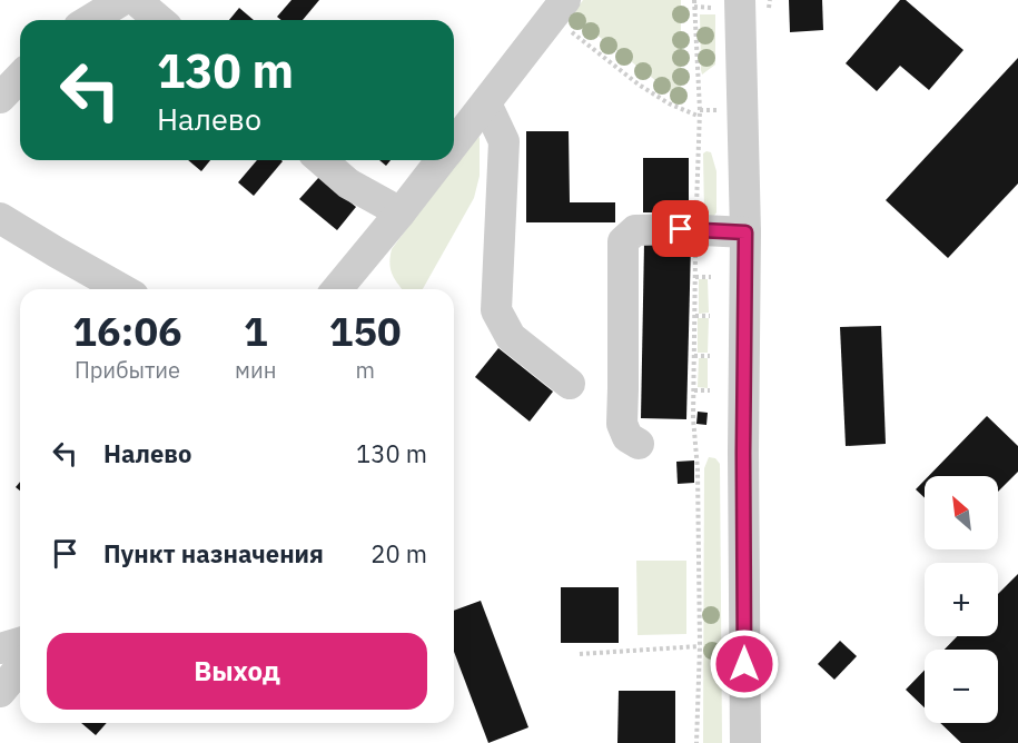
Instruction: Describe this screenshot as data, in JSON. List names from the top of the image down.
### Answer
{
  "north": "top left",
  "page": {
    "turn": ["130 m", "Налево"],
    "eta": [
      "16:06",
      "Прибытие",
      "1",
      "мин",
      "150",
      "m"
    ],
    "list": [
      {
        "name": "Налево",
        "value": "130 m"
      },
      {
        "name": "Пункт назначения",
        "value": "20 m"
      }
    ],
    "map_buttons": ["+", "−"],
    "buttons": "Выход"
  }
}
